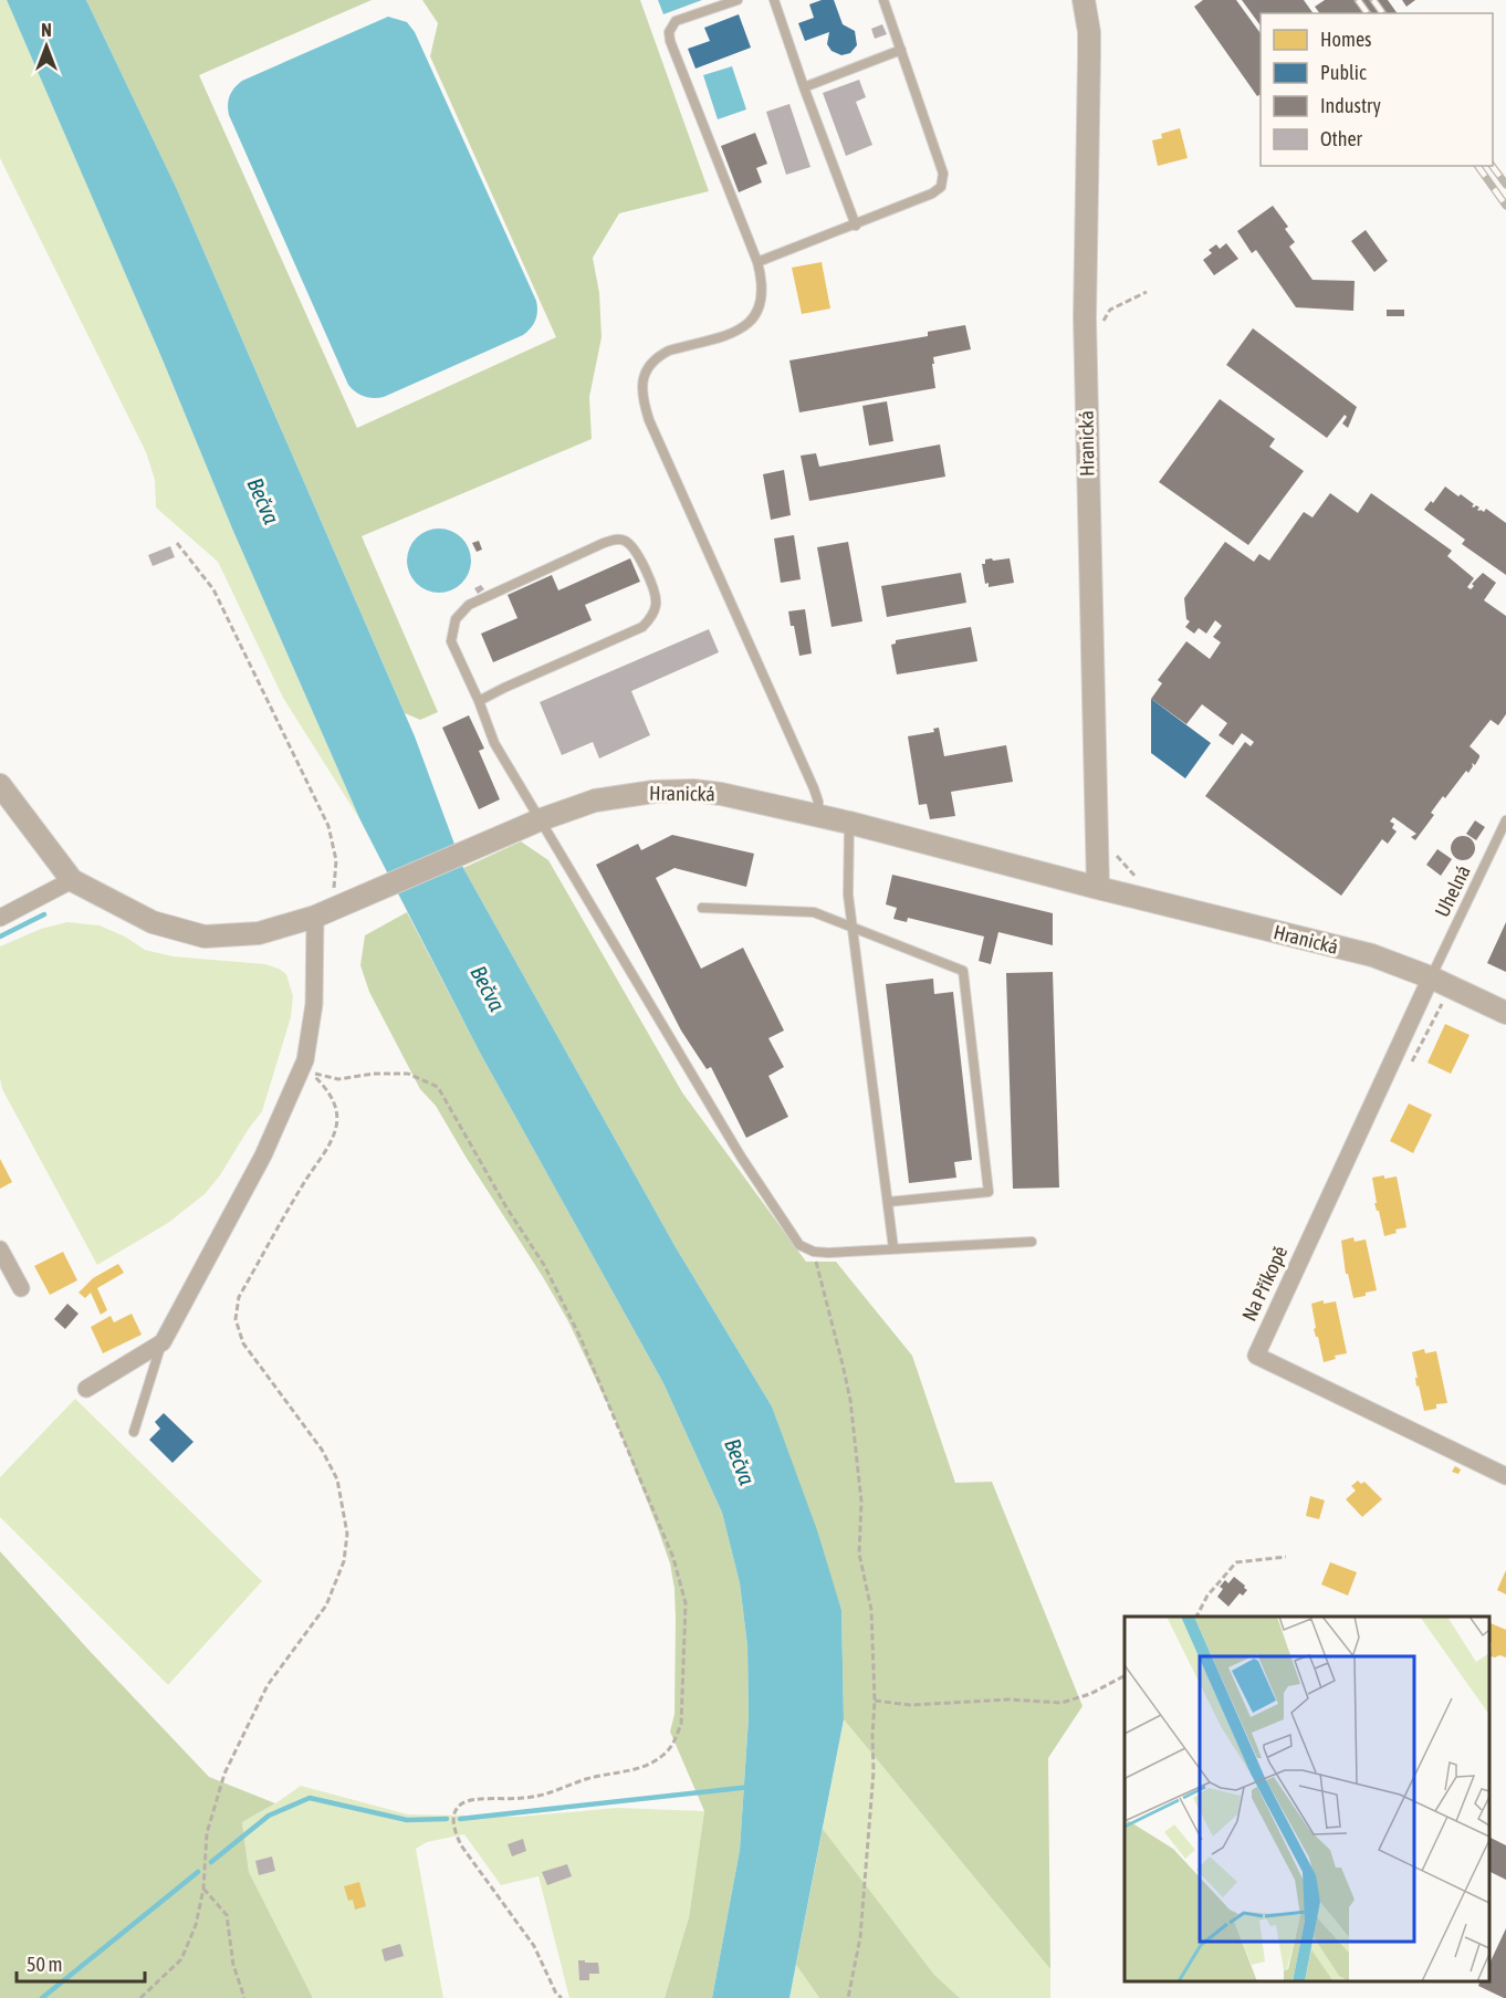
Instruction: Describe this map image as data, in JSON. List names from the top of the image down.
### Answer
{
  "streets": {
    "street": ["Hranická", "Na Příkopě"],
    "lane": ["Uhelná"]
  },
  "crossings": [
    ["Hranická", "Uhelná"],
    ["Hranická", "Na Příkopě"],
    ["Uhelná", "Na Příkopě"]
  ],
  "water": ["Bečva"],
  "legend": [
    "Homes",
    "Public",
    "Industry",
    "Other"
  ],
  "scale_bar": "50 m",
  "north": "top"
}
